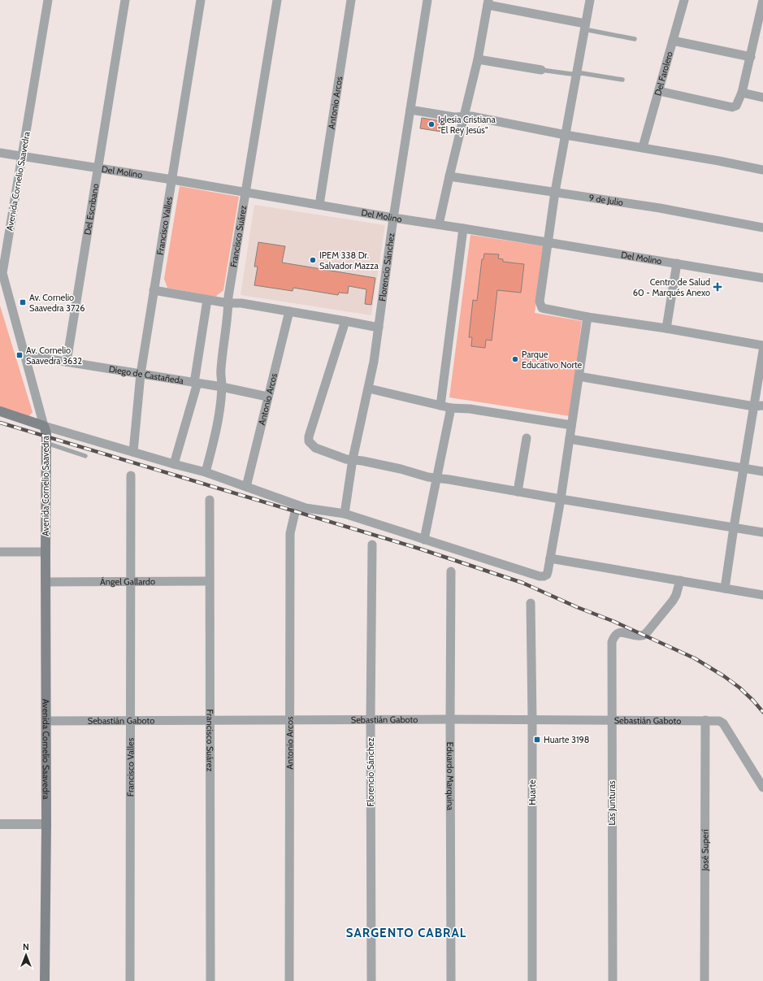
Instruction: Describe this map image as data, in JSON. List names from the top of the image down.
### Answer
{
  "streets": {
    "main road": ["Avenida Cornelio Saavedra"],
    "street": [
      "Del Farolero",
      "Antonio Arcos",
      "Del Molino",
      "9 de Julio",
      "Del Escribano",
      "Francisco Valles",
      "Francisco Suárez",
      "Florencio Sánchez",
      "Diego de Castañeda",
      "Ángel Gallardo",
      "Sebastián Gaboto",
      "Eduardo Marquina",
      "Huarte",
      "Las Junturas",
      "José Superí"
    ]
  },
  "crossings": [
    ["Antonio Arcos", "Del Molino"],
    ["Antonio Arcos", "Diego de Castañeda"],
    ["Antonio Arcos", "Sebastián Gaboto"],
    ["Del Molino", "Avenida Cornelio Saavedra"],
    ["Del Molino", "Del Escribano"],
    ["Del Molino", "Francisco Valles"],
    ["Del Molino", "Francisco Suárez"],
    ["Del Molino", "Florencio Sánchez"],
    ["Avenida Cornelio Saavedra", "Diego de Castañeda"],
    ["Avenida Cornelio Saavedra", "Ángel Gallardo"],
    ["Avenida Cornelio Saavedra", "Sebastián Gaboto"],
    ["Del Escribano", "Diego de Castañeda"],
    ["Francisco Valles", "Diego de Castañeda"],
    ["Francisco Valles", "Ángel Gallardo"],
    ["Francisco Valles", "Sebastián Gaboto"],
    ["Francisco Suárez", "Diego de Castañeda"],
    ["Francisco Suárez", "Ángel Gallardo"],
    ["Francisco Suárez", "Sebastián Gaboto"],
    ["Florencio Sánchez", "Sebastián Gaboto"],
    ["Sebastián Gaboto", "Eduardo Marquina"],
    ["Sebastián Gaboto", "Huarte"],
    ["Sebastián Gaboto", "Las Junturas"],
    ["Sebastián Gaboto", "José Superí"]
  ],
  "districts": ["SARGENTO CABRAL"],
  "places": {
    "other": ["Iglesia Cristiana \"El Rey Jesús\"", "IPEM 338 Dr. Salvador Mazza", "Parque Educativo Norte"],
    "health": ["Centro de Salud 60 - Marqués Anexo"],
    "transit": ["Av. Cornelio Saavedra 3726", "Av. Cornelio Saavedra 3632", "Huarte 3198"]
  },
  "north": "top"
}
